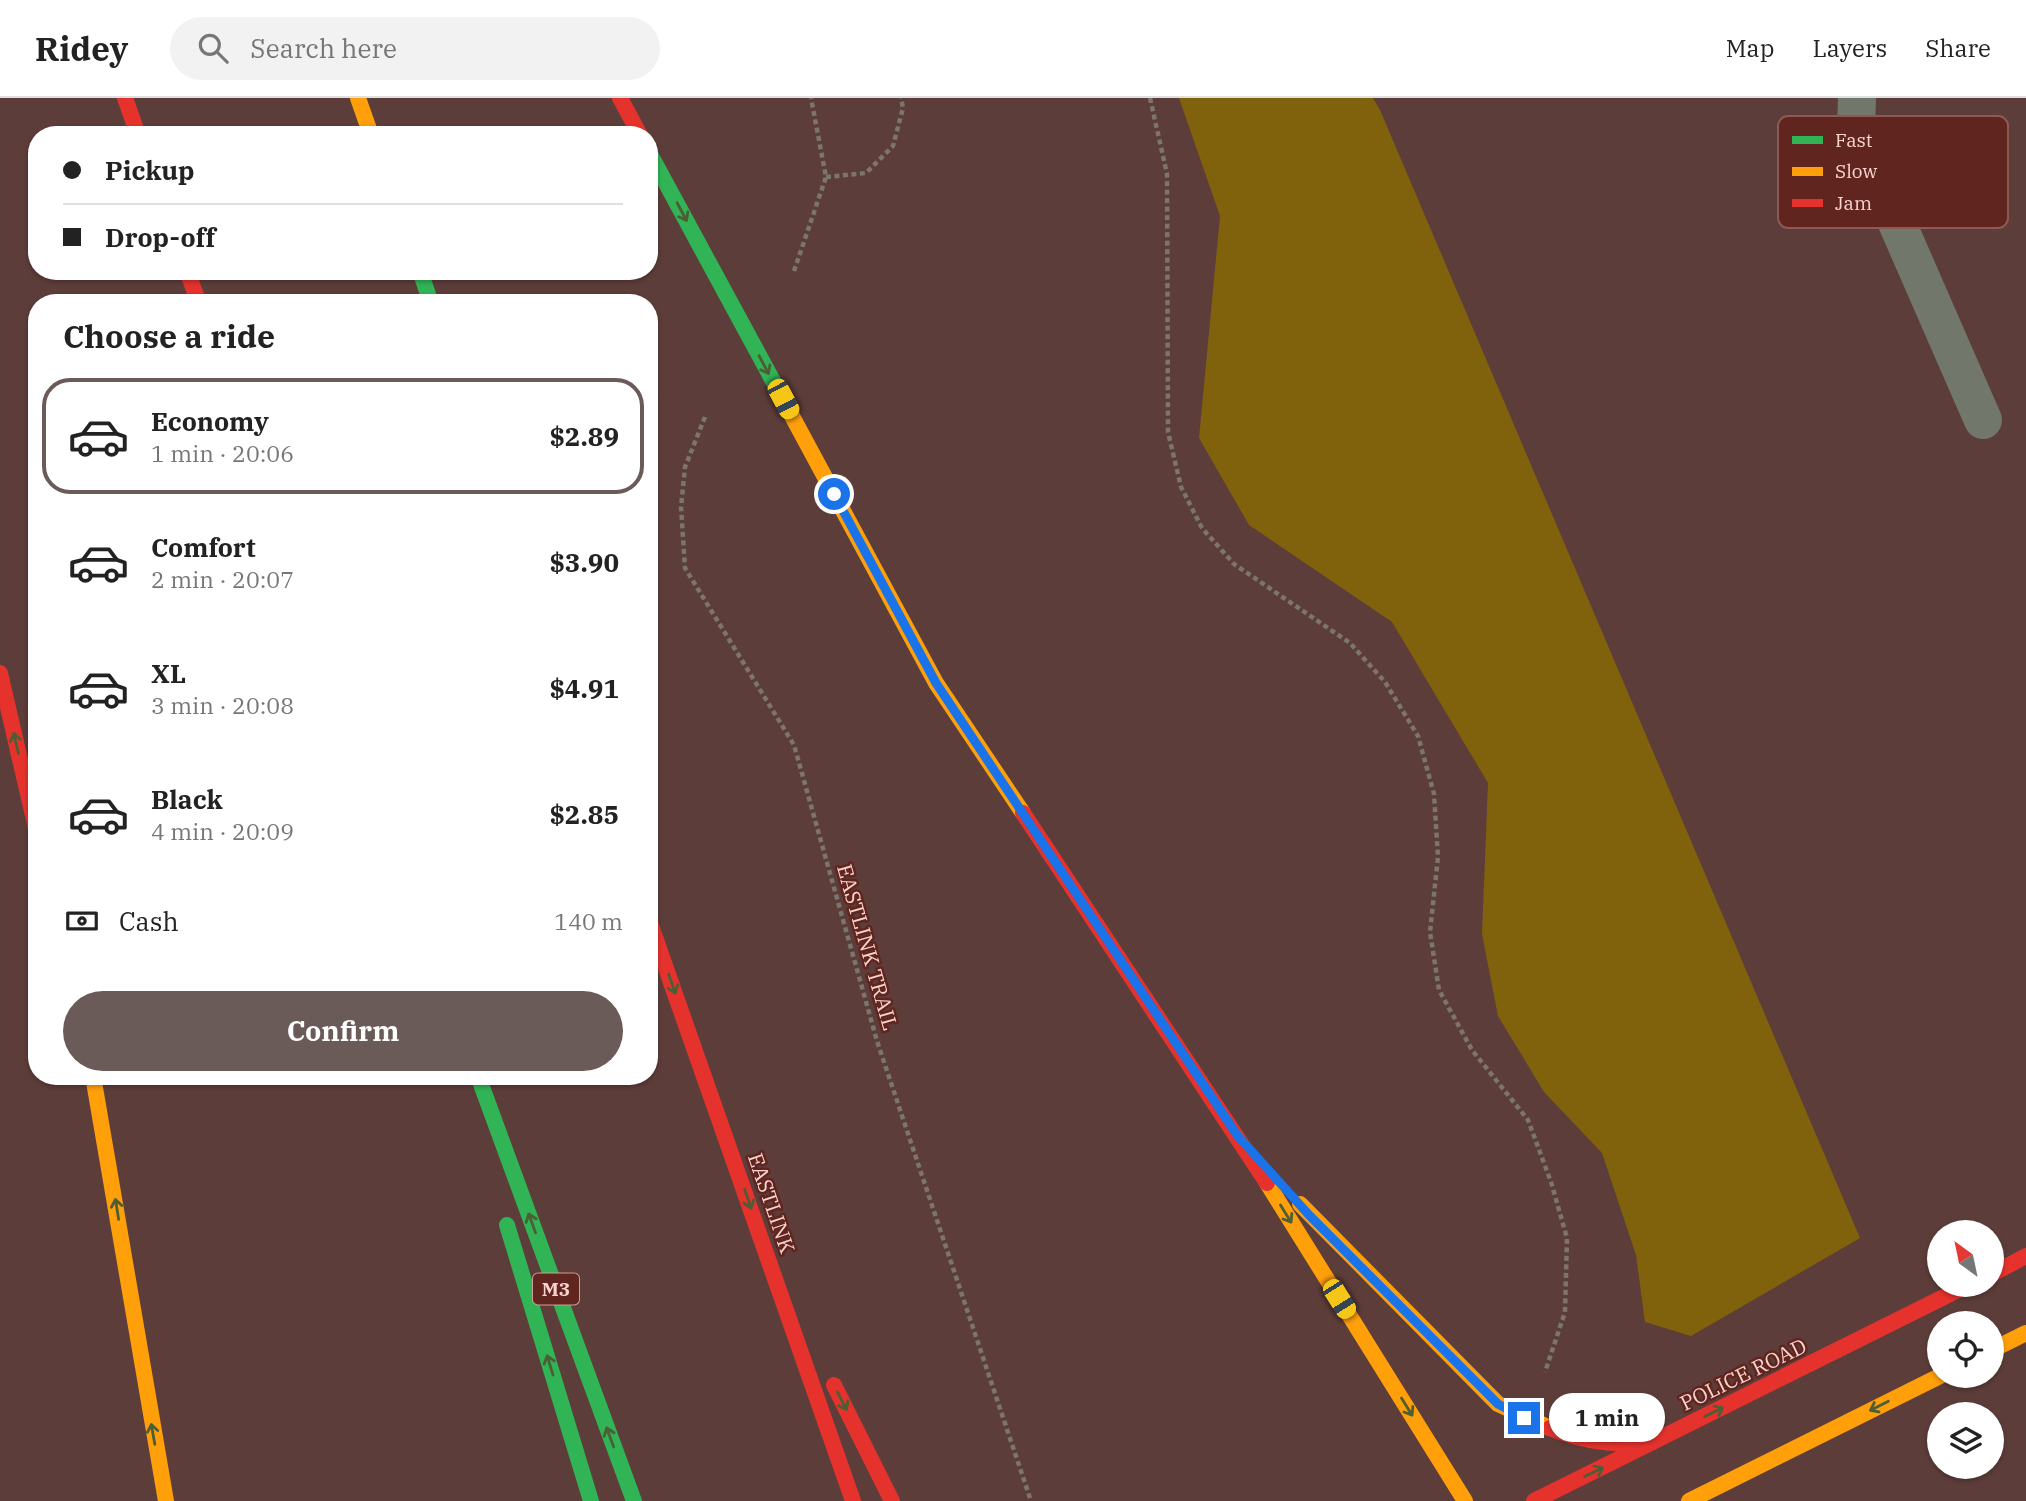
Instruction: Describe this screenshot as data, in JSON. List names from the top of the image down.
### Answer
{
  "streets": {
    "main road": ["EASTLINK", "M3", "POLICE ROAD"],
    "path": ["EASTLINK TRAIL"]
  },
  "one_way": ["EASTLINK"],
  "legend": ["Fast", "Slow", "Jam"],
  "north": "top left",
  "page": {
    "header": "Ridey",
    "search": "Search here",
    "nav": ["Map", "Layers", "Share"],
    "banner": ["Pickup", "Drop-off"],
    "heading": "Choose a ride",
    "list": [
      {
        "name": "Economy",
        "note": "1 min · 20:06",
        "value": "$2.89"
      },
      {
        "name": "Comfort",
        "note": "2 min · 20:07",
        "value": "$3.90"
      },
      {
        "name": "XL",
        "note": "3 min · 20:08",
        "value": "$4.91"
      },
      {
        "name": "Black",
        "note": "4 min · 20:09",
        "value": "$2.85"
      }
    ],
    "pay": ["Cash", "140 m"],
    "buttons": "Confirm",
    "bubble": "1 min"
  }
}
